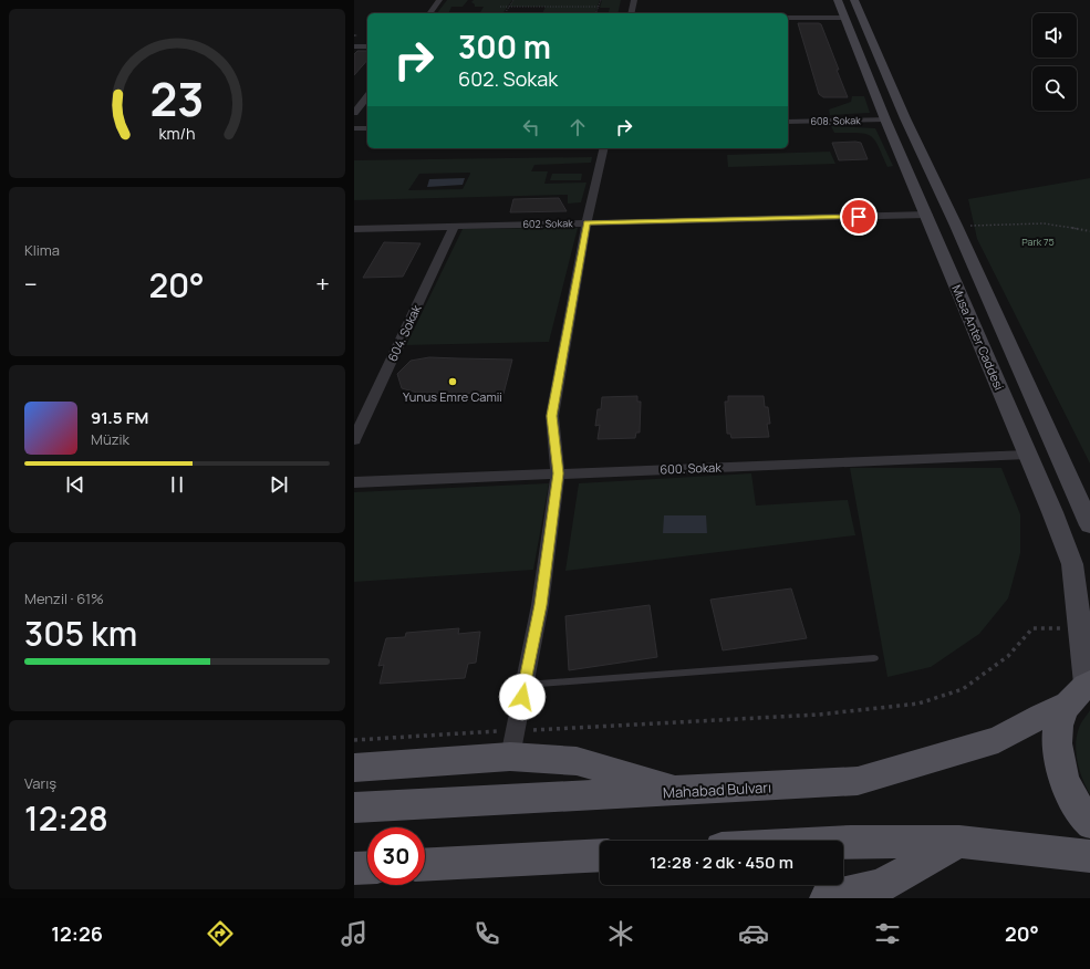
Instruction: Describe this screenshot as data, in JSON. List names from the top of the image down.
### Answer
{
  "streets": {
    "main road": ["Musa Anter Caddesi", "Mahabad Bulvarı"],
    "street": [
      "608. Sokak",
      "602. Sokak",
      "604. Sokak",
      "600. Sokak"
    ]
  },
  "crossings": [
    ["608. Sokak", "Musa Anter Caddesi"],
    ["602. Sokak", "604. Sokak"],
    ["602. Sokak", "Musa Anter Caddesi"],
    ["Musa Anter Caddesi", "600. Sokak"]
  ],
  "parks": ["Park 75"],
  "places": ["Yunus Emre Camii"],
  "page": {
    "turn": ["300 m", "602. Sokak"],
    "tile": [
      "Klima",
      ["Menzil · 61%", "305 km"],
      ["Varış", "12:28"]
    ],
    "heat": ["−", "20°", "+"],
    "song": ["91.5 FM", "Müzik"],
    "limit": "30",
    "trip": "12:28 · 2 dk · 450 m",
    "tabs": ["12:26", "20°"],
    "gauge": ["23", "km/h"]
  }
}
